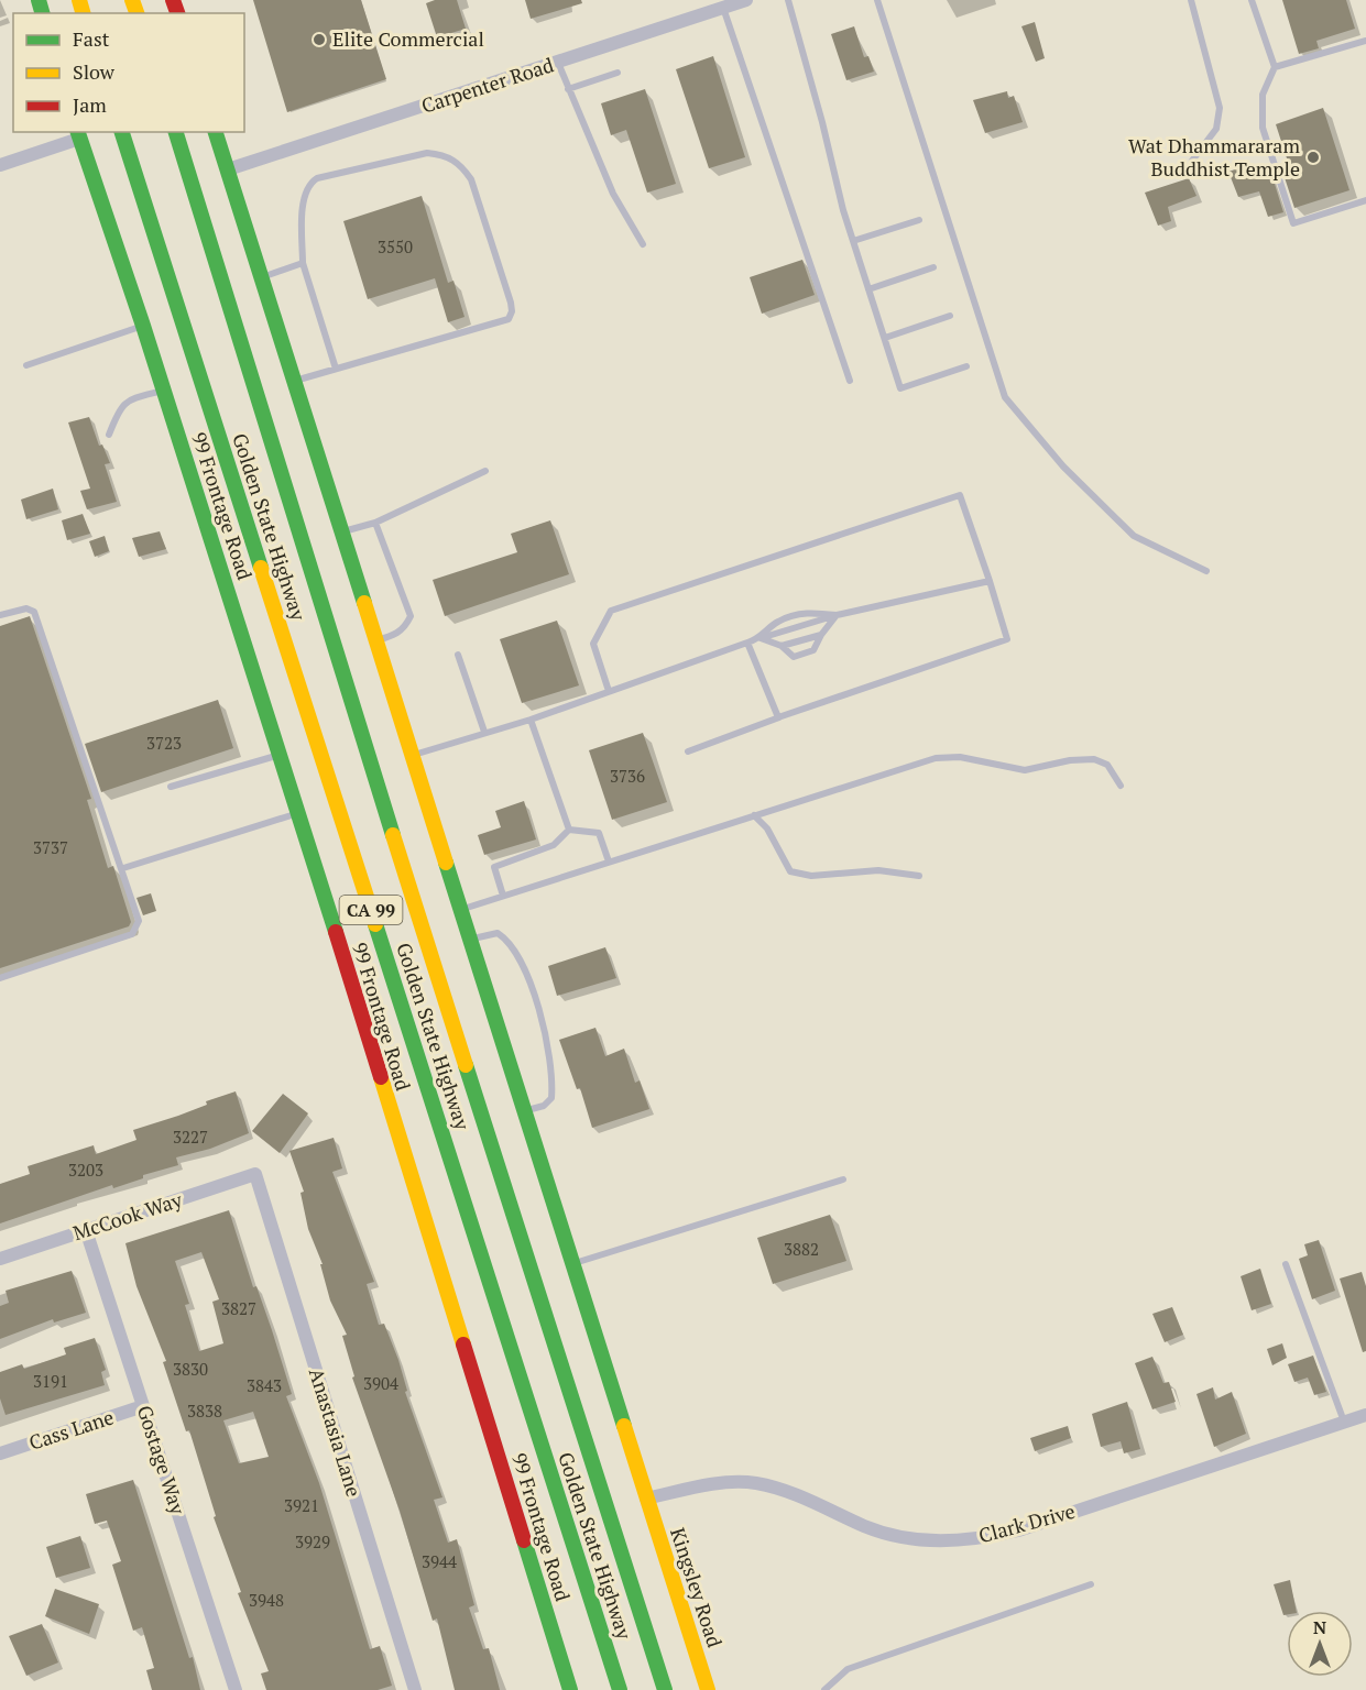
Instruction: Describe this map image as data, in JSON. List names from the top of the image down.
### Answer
{
  "streets": {
    "main road": [
      "99 Frontage Road",
      "Golden State Highway",
      "CA 99",
      "Kingsley Road"
    ],
    "street": [
      "Carpenter Road",
      "McCook Way",
      "Cass Lane",
      "Anastasia Lane",
      "Gostage Way",
      "Clark Drive"
    ]
  },
  "crossings": [
    ["McCook Way", "Anastasia Lane"],
    ["McCook Way", "Gostage Way"],
    ["Cass Lane", "Gostage Way"],
    ["Clark Drive", "Kingsley Road"]
  ],
  "places": ["Elite Commercial", "Wat Dhammararam Buddhist Temple"],
  "house_numbers": [
    "3550",
    "3723",
    "3736",
    "3737",
    "3227",
    "3203",
    "3882",
    "3827",
    "3830",
    "3191",
    "3904",
    "3843",
    "3838",
    "3921",
    "3929",
    "3944",
    "3948"
  ],
  "legend": ["Fast", "Slow", "Jam"],
  "north": "top"
}
